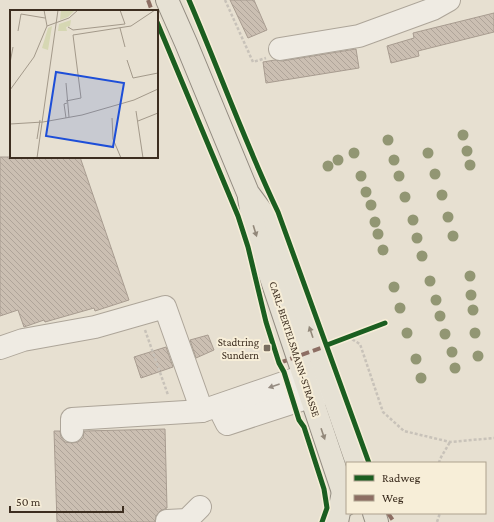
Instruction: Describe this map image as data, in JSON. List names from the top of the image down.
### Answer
{
  "streets": {
    "main road": ["CARL-BERTELSMANN-STRASSE"]
  },
  "places": {
    "transit": ["Stadtring Sundern"]
  },
  "legend": ["Radweg", "Weg"],
  "scale_bar": "50 m"
}
